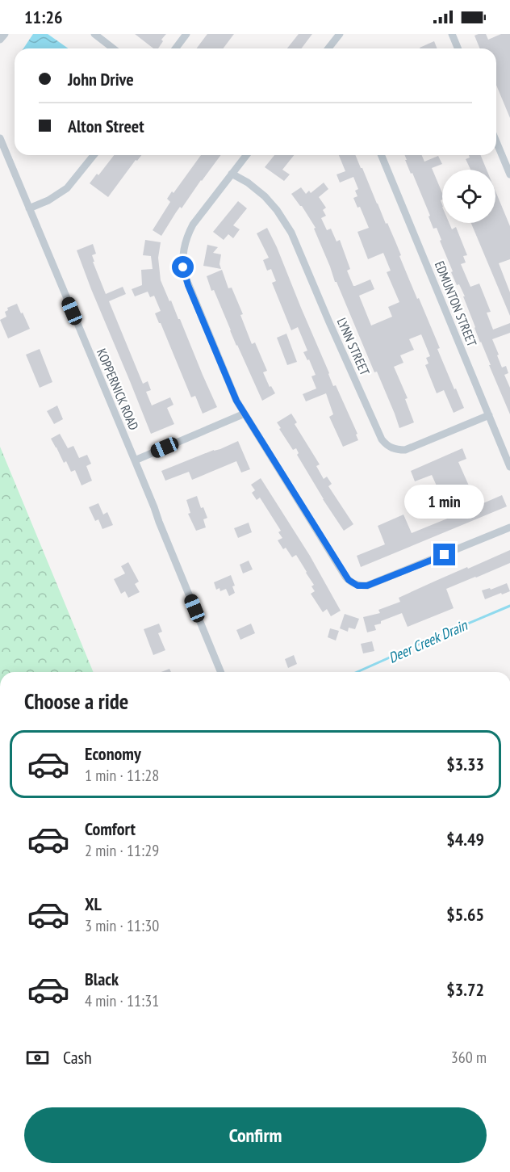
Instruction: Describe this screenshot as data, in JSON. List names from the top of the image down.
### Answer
{
  "streets": {
    "street": ["EDMUNTON STREET", "LYNN STREET", "KOPPERNICK ROAD"]
  },
  "crossings": [
    ["EDMUNTON STREET", "LYNN STREET"]
  ],
  "water": ["Deer Creek Drain"],
  "page": {
    "status": "11:26",
    "banner": ["John Drive", "Alton Street"],
    "bubble": "1 min",
    "heading": "Choose a ride",
    "list": [
      {
        "name": "Economy",
        "note": "1 min · 11:28",
        "value": "$3.33"
      },
      {
        "name": "Comfort",
        "note": "2 min · 11:29",
        "value": "$4.49"
      },
      {
        "name": "XL",
        "note": "3 min · 11:30",
        "value": "$5.65"
      },
      {
        "name": "Black",
        "note": "4 min · 11:31",
        "value": "$3.72"
      }
    ],
    "pay": ["Cash", "360 m"],
    "buttons": "Confirm"
  }
}
